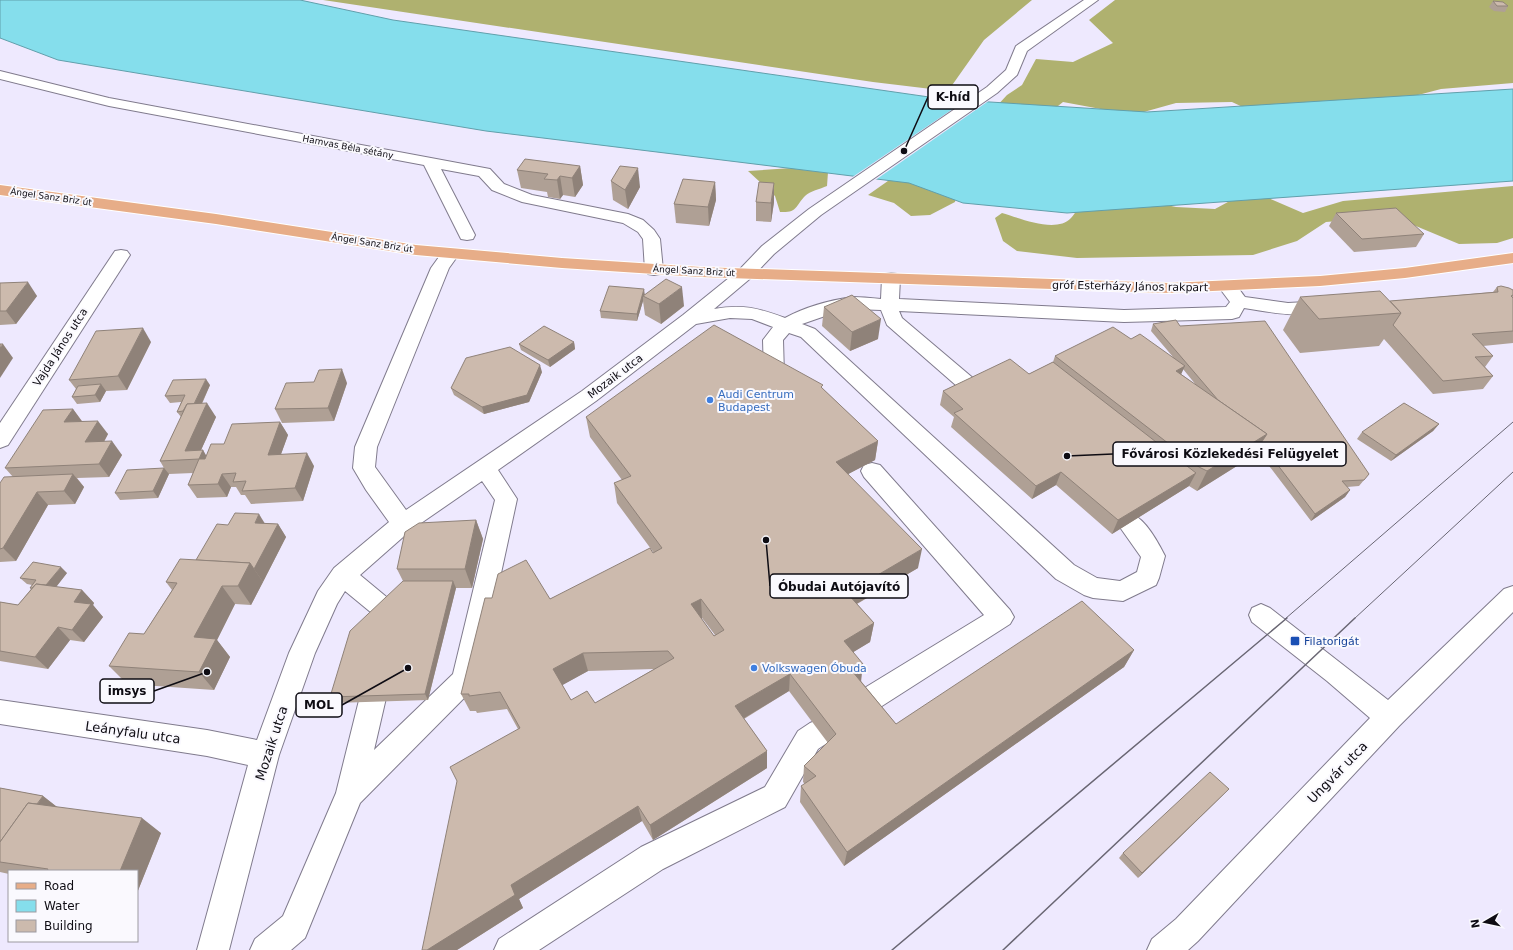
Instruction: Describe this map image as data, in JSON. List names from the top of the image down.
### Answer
{
  "streets": {
    "main road": ["Ángel Sanz Briz út", "gróf Esterházy János rakpart"],
    "street": [
      "Hamvas Béla sétány",
      "Vajda János utca",
      "Mozaik utca",
      "Leányfalu utca",
      "Ungvár utca"
    ]
  },
  "crossings": [
    ["Hamvas Béla sétány", "Ángel Sanz Briz út"],
    ["Ángel Sanz Briz út", "gróf Esterházy János rakpart"],
    ["Ángel Sanz Briz út", "Mozaik utca"],
    ["gróf Esterházy János rakpart", "Mozaik utca"],
    ["Mozaik utca", "Leányfalu utca"]
  ],
  "places": {
    "other": [
      "K-híd",
      "Audi Centrum Budapest",
      "Fővárosi Közlekedési Felügyelet",
      "Óbudai Autójavító",
      "MOL",
      "Volkswagen Óbuda",
      "imsys"
    ],
    "transit": ["Filatorigát"]
  },
  "legend": ["Road", "Water", "Building"],
  "north": "left"
}
